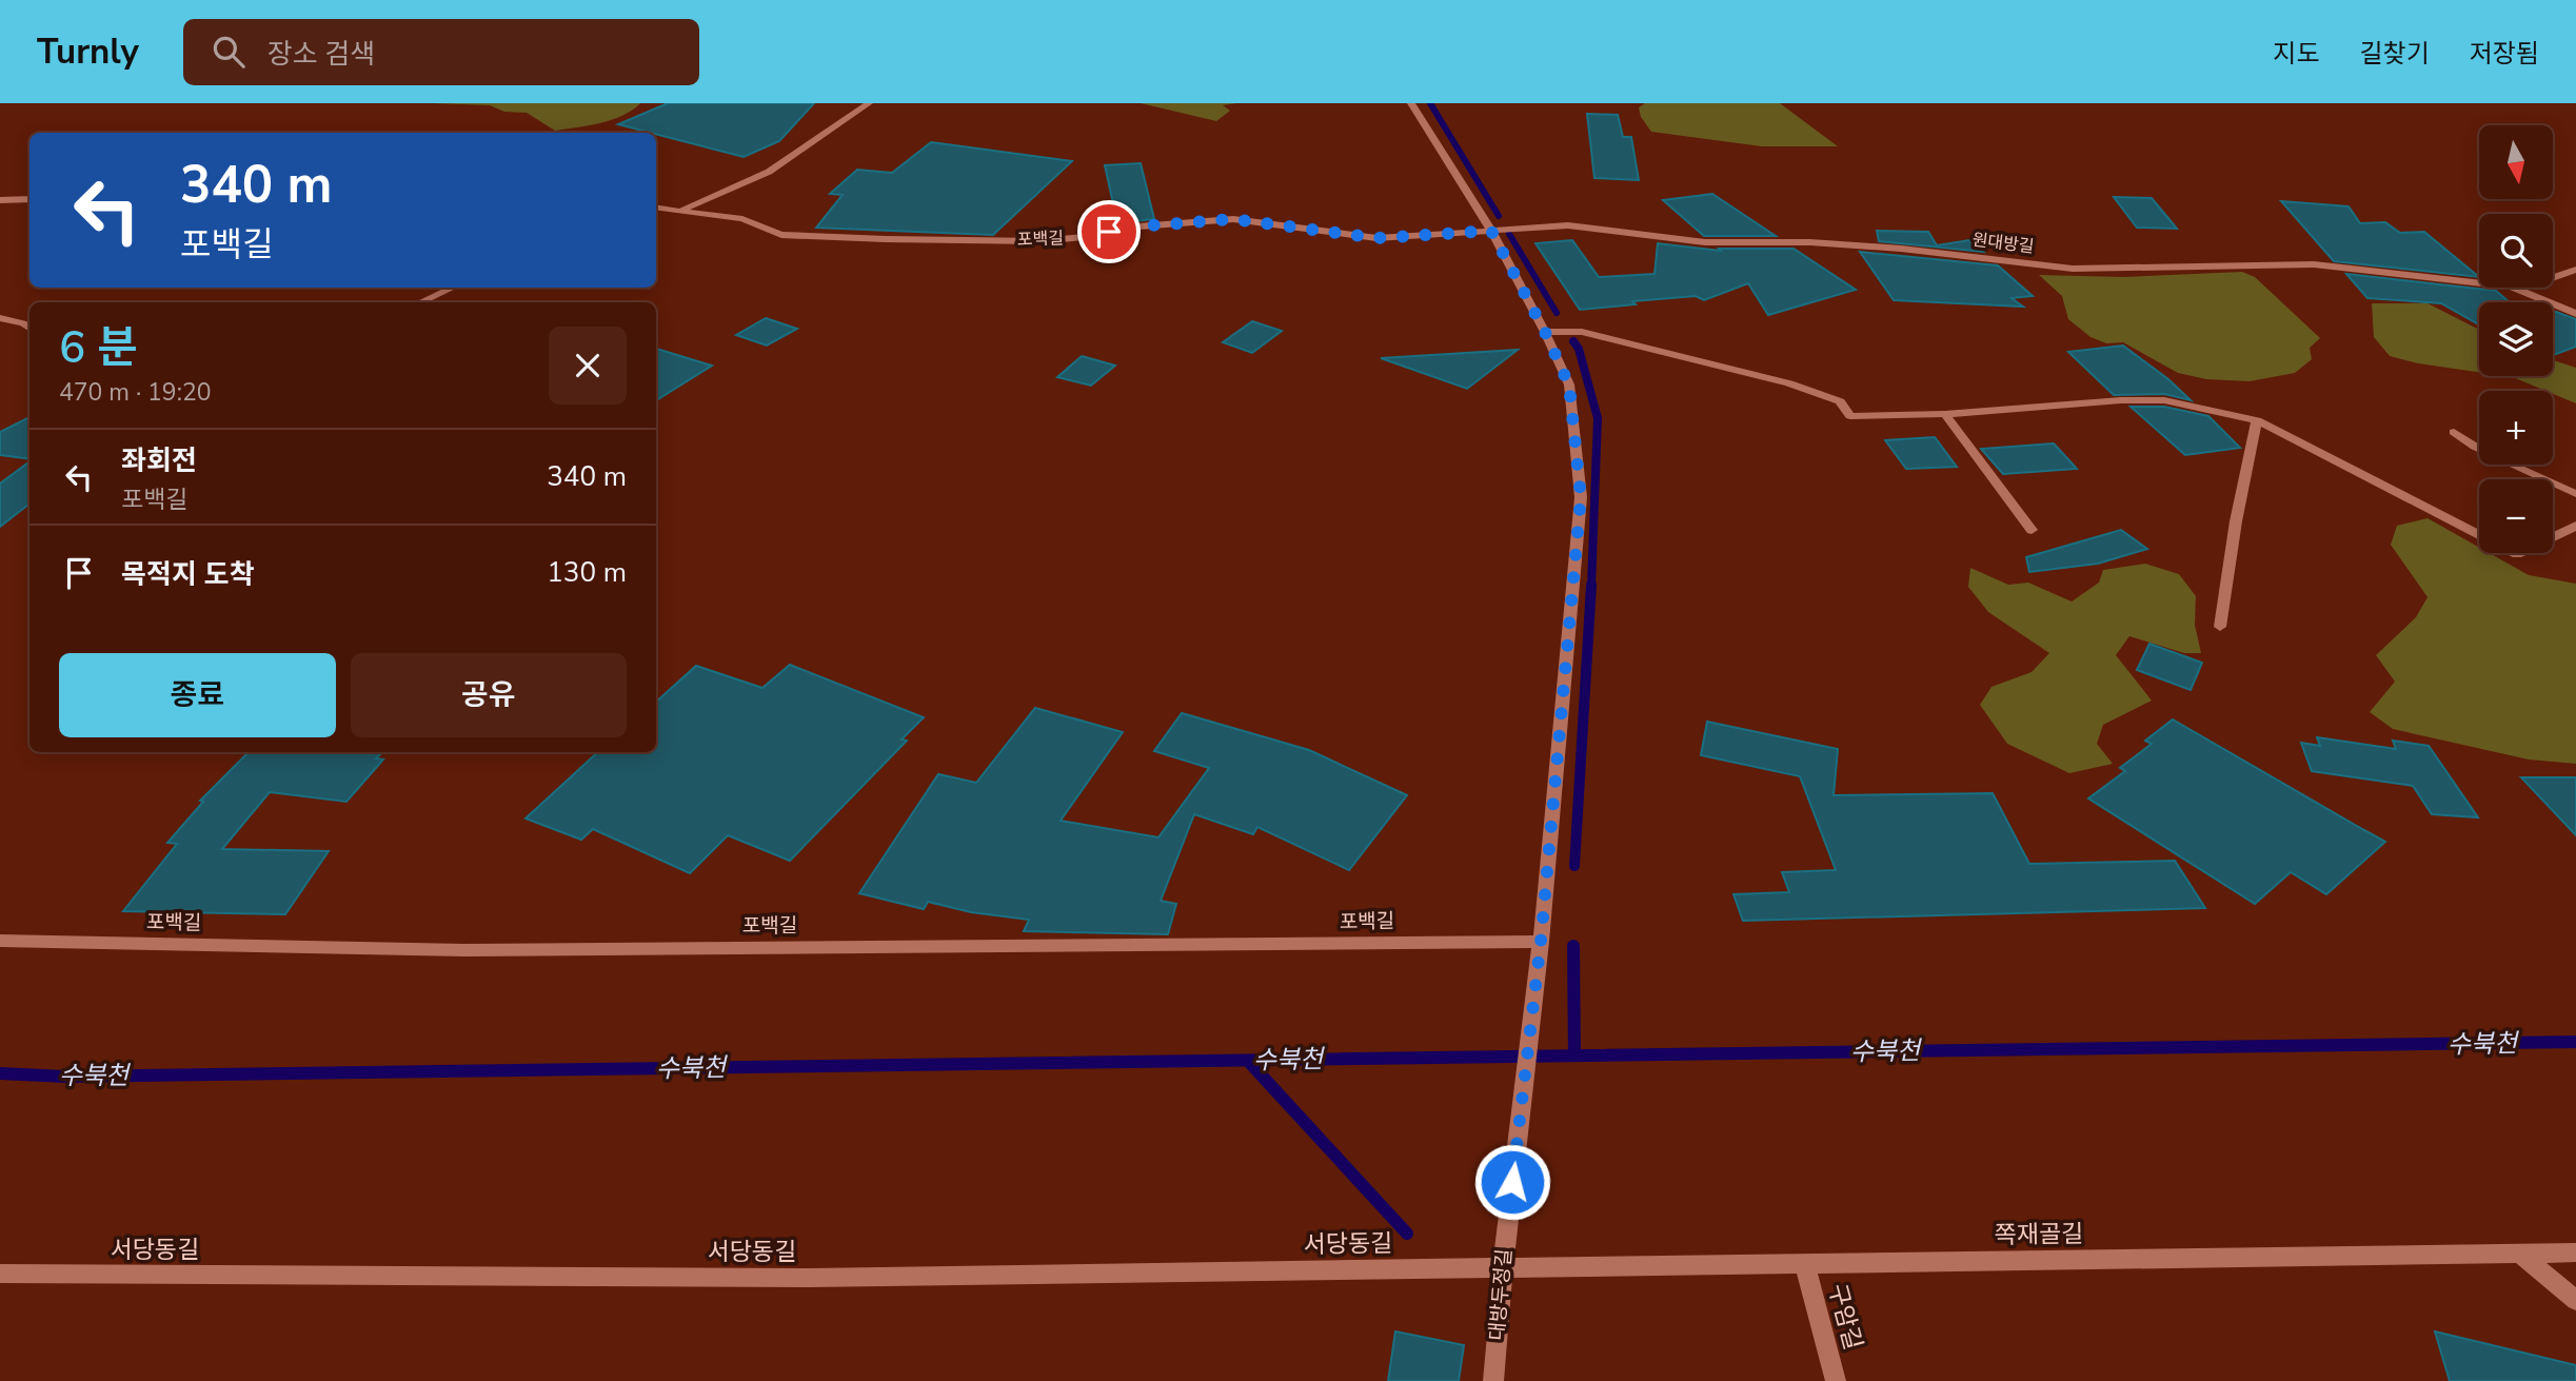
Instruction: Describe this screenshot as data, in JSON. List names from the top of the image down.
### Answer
{
  "streets": {
    "street": [
      "포백길",
      "원대방길",
      "쪽재골길",
      "서당동길",
      "대방두정길",
      "구암길"
    ]
  },
  "crossings": [
    ["포백길", "원대방길"],
    ["포백길", "대방두정길"],
    ["원대방길", "대방두정길"],
    ["쪽재골길", "서당동길"],
    ["쪽재골길", "대방두정길"],
    ["쪽재골길", "구암길"],
    ["서당동길", "대방두정길"]
  ],
  "water": ["수북천"],
  "north": "bottom",
  "page": {
    "header": "Turnly",
    "search": "장소 검색",
    "nav": ["지도", "길찾기", "저장됨"],
    "map_buttons": ["+", "−"],
    "turn": ["340 m", "포백길"],
    "heading": ["6 분", "470 m · 19:20"],
    "list": [
      {
        "name": "좌회전",
        "note": "포백길",
        "value": "340 m"
      },
      {
        "name": "목적지 도착",
        "value": "130 m"
      }
    ],
    "buttons": ["종료", "공유"]
  }
}
